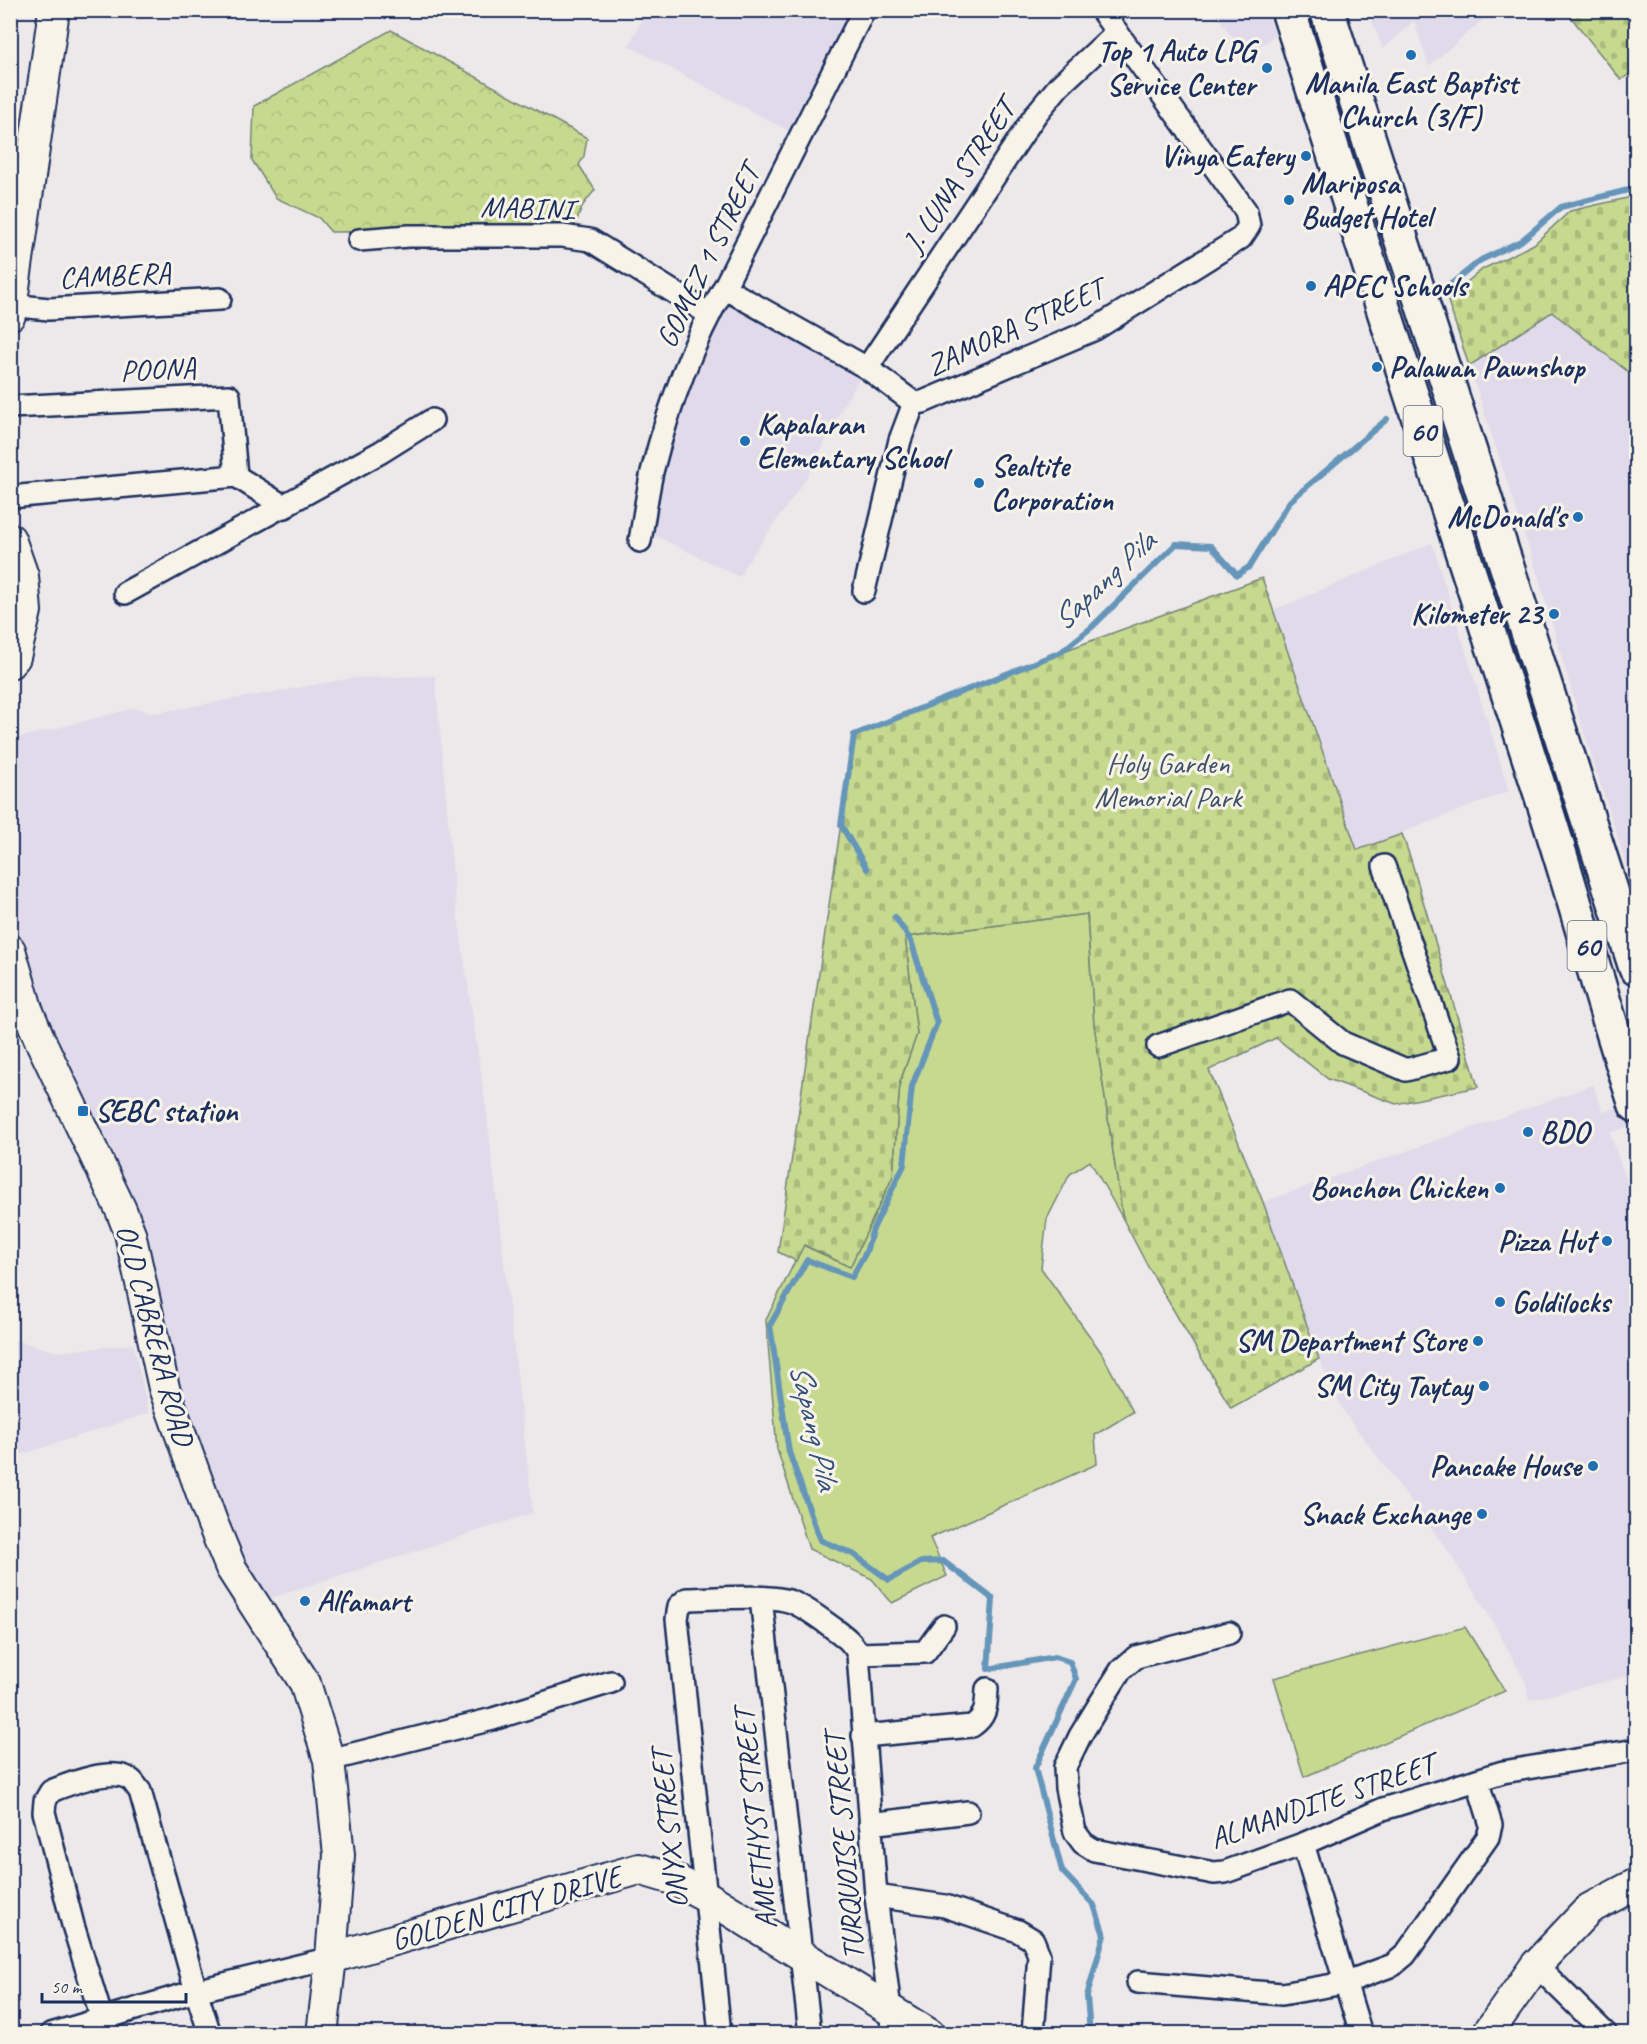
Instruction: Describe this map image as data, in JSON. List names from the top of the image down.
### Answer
{
  "streets": {
    "main road": ["60"],
    "street": [
      "J. LUNA STREET",
      "MABINI",
      "GOMEZ 1 STREET",
      "CAMBERA",
      "ZAMORA STREET",
      "POONA",
      "OLD CABRERA ROAD",
      "ALMANDITE STREET",
      "AMETHYST STREET",
      "ONYX STREET",
      "TURQUOISE STREET",
      "GOLDEN CITY DRIVE"
    ]
  },
  "crossings": [
    ["J. LUNA STREET", "ZAMORA STREET"],
    ["MABINI", "GOMEZ 1 STREET"],
    ["GOMEZ 1 STREET", "ZAMORA STREET"],
    ["OLD CABRERA ROAD", "GOLDEN CITY DRIVE"],
    ["AMETHYST STREET", "ONYX STREET"],
    ["AMETHYST STREET", "GOLDEN CITY DRIVE"],
    ["ONYX STREET", "GOLDEN CITY DRIVE"],
    ["TURQUOISE STREET", "GOLDEN CITY DRIVE"]
  ],
  "water": ["Sapang Pila"],
  "parks": ["Holy Garden Memorial Park"],
  "places": {
    "other": [
      "Manila East Baptist Church (3/F)",
      "Top 1 Auto LPG Service Center",
      "Vinya Eatery",
      "Mariposa Budget Hotel",
      "APEC Schools",
      "Palawan Pawnshop",
      "Kapalaran Elementary School",
      "Sealtite Corporation",
      "McDonald's",
      "Kilometer 23",
      "BDO",
      "Bonchon Chicken",
      "Pizza Hut",
      "Goldilocks",
      "SM Department Store",
      "SM City Taytay",
      "Pancake House",
      "Snack Exchange",
      "Alfamart"
    ],
    "transit": ["SEBC station"]
  },
  "scale_bar": "50 m"
}
